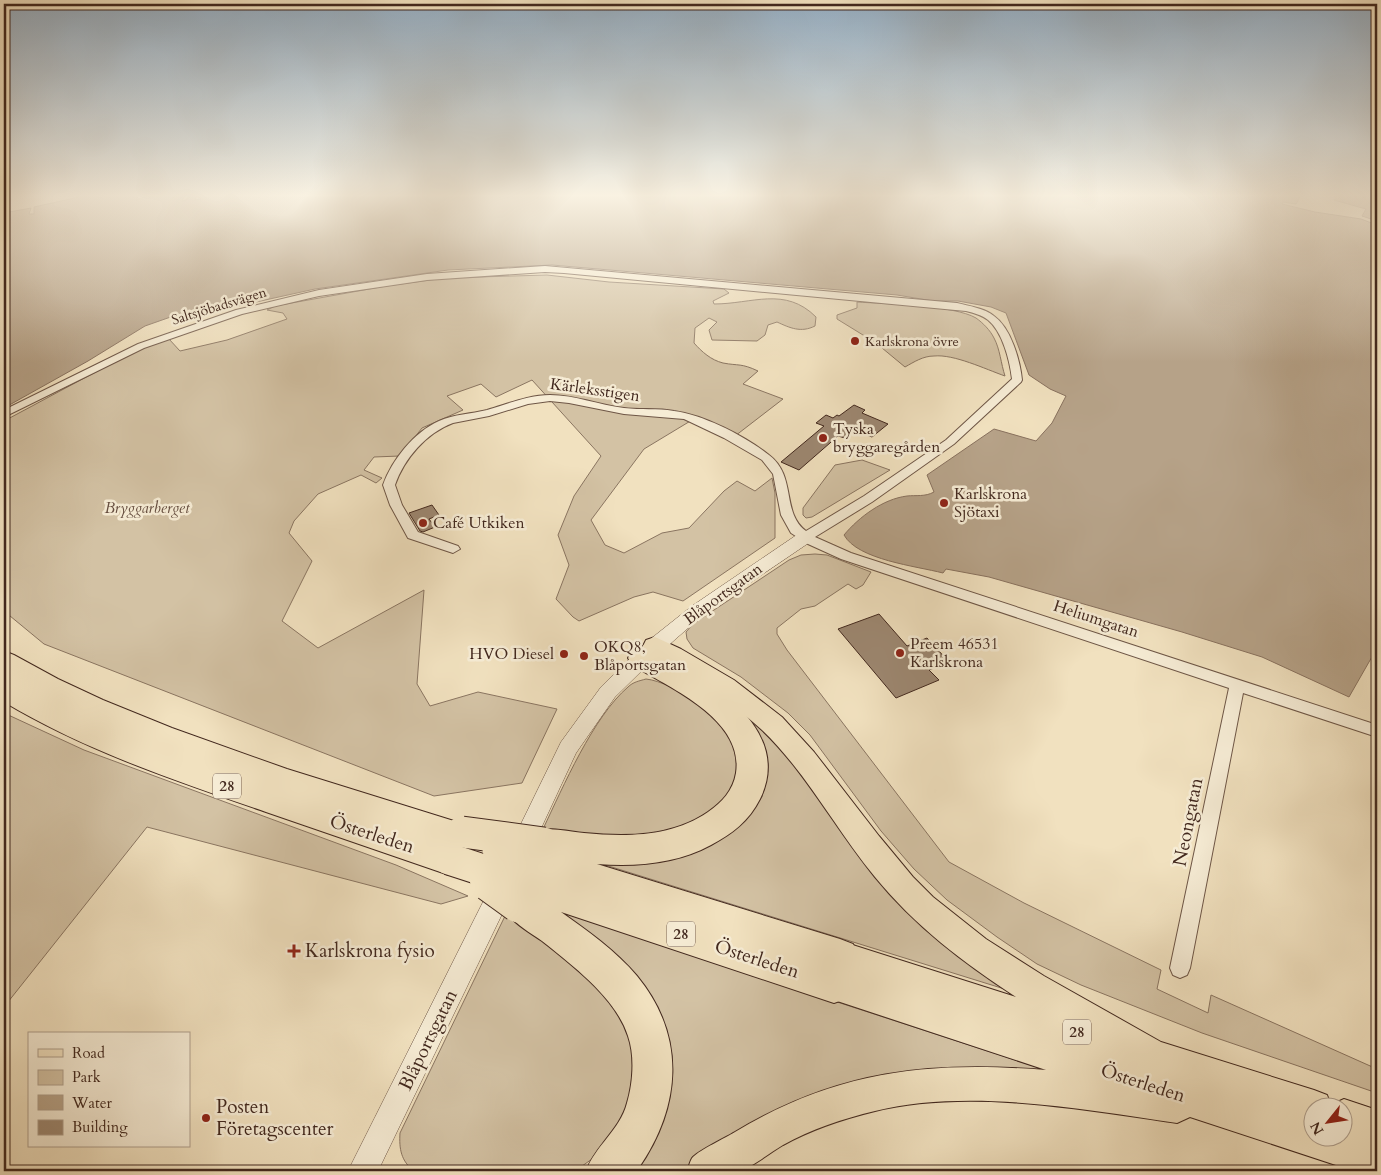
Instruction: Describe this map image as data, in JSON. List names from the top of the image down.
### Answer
{
  "streets": {
    "highway": ["28", "Österleden"],
    "street": [
      "Saltsjöbadsvägen",
      "Kärleksstigen",
      "Blåportsgatan",
      "Heliumgatan",
      "Neongatan"
    ]
  },
  "crossings": [
    ["Saltsjöbadsvägen", "Kärleksstigen"],
    ["Saltsjöbadsvägen", "Blåportsgatan"],
    ["Saltsjöbadsvägen", "Heliumgatan"],
    ["Kärleksstigen", "Blåportsgatan"],
    ["Kärleksstigen", "Heliumgatan"],
    ["Blåportsgatan", "Heliumgatan"],
    ["Blåportsgatan", "Österleden"],
    ["Heliumgatan", "Neongatan"]
  ],
  "parks": ["Bryggarberget"],
  "places": {
    "other": [
      "Karlskrona övre",
      "Tyska bryggaregården",
      "Karlskrona Sjötaxi",
      "Café Utkiken",
      "Preem 46531 Karlskrona",
      "HVO Diesel",
      "OKQ8, Blåportsgatan",
      "Posten Företagscenter"
    ],
    "health": ["Karlskrona fysio"]
  },
  "legend": [
    "Road",
    "Park",
    "Water",
    "Building"
  ],
  "north": "bottom left"
}
